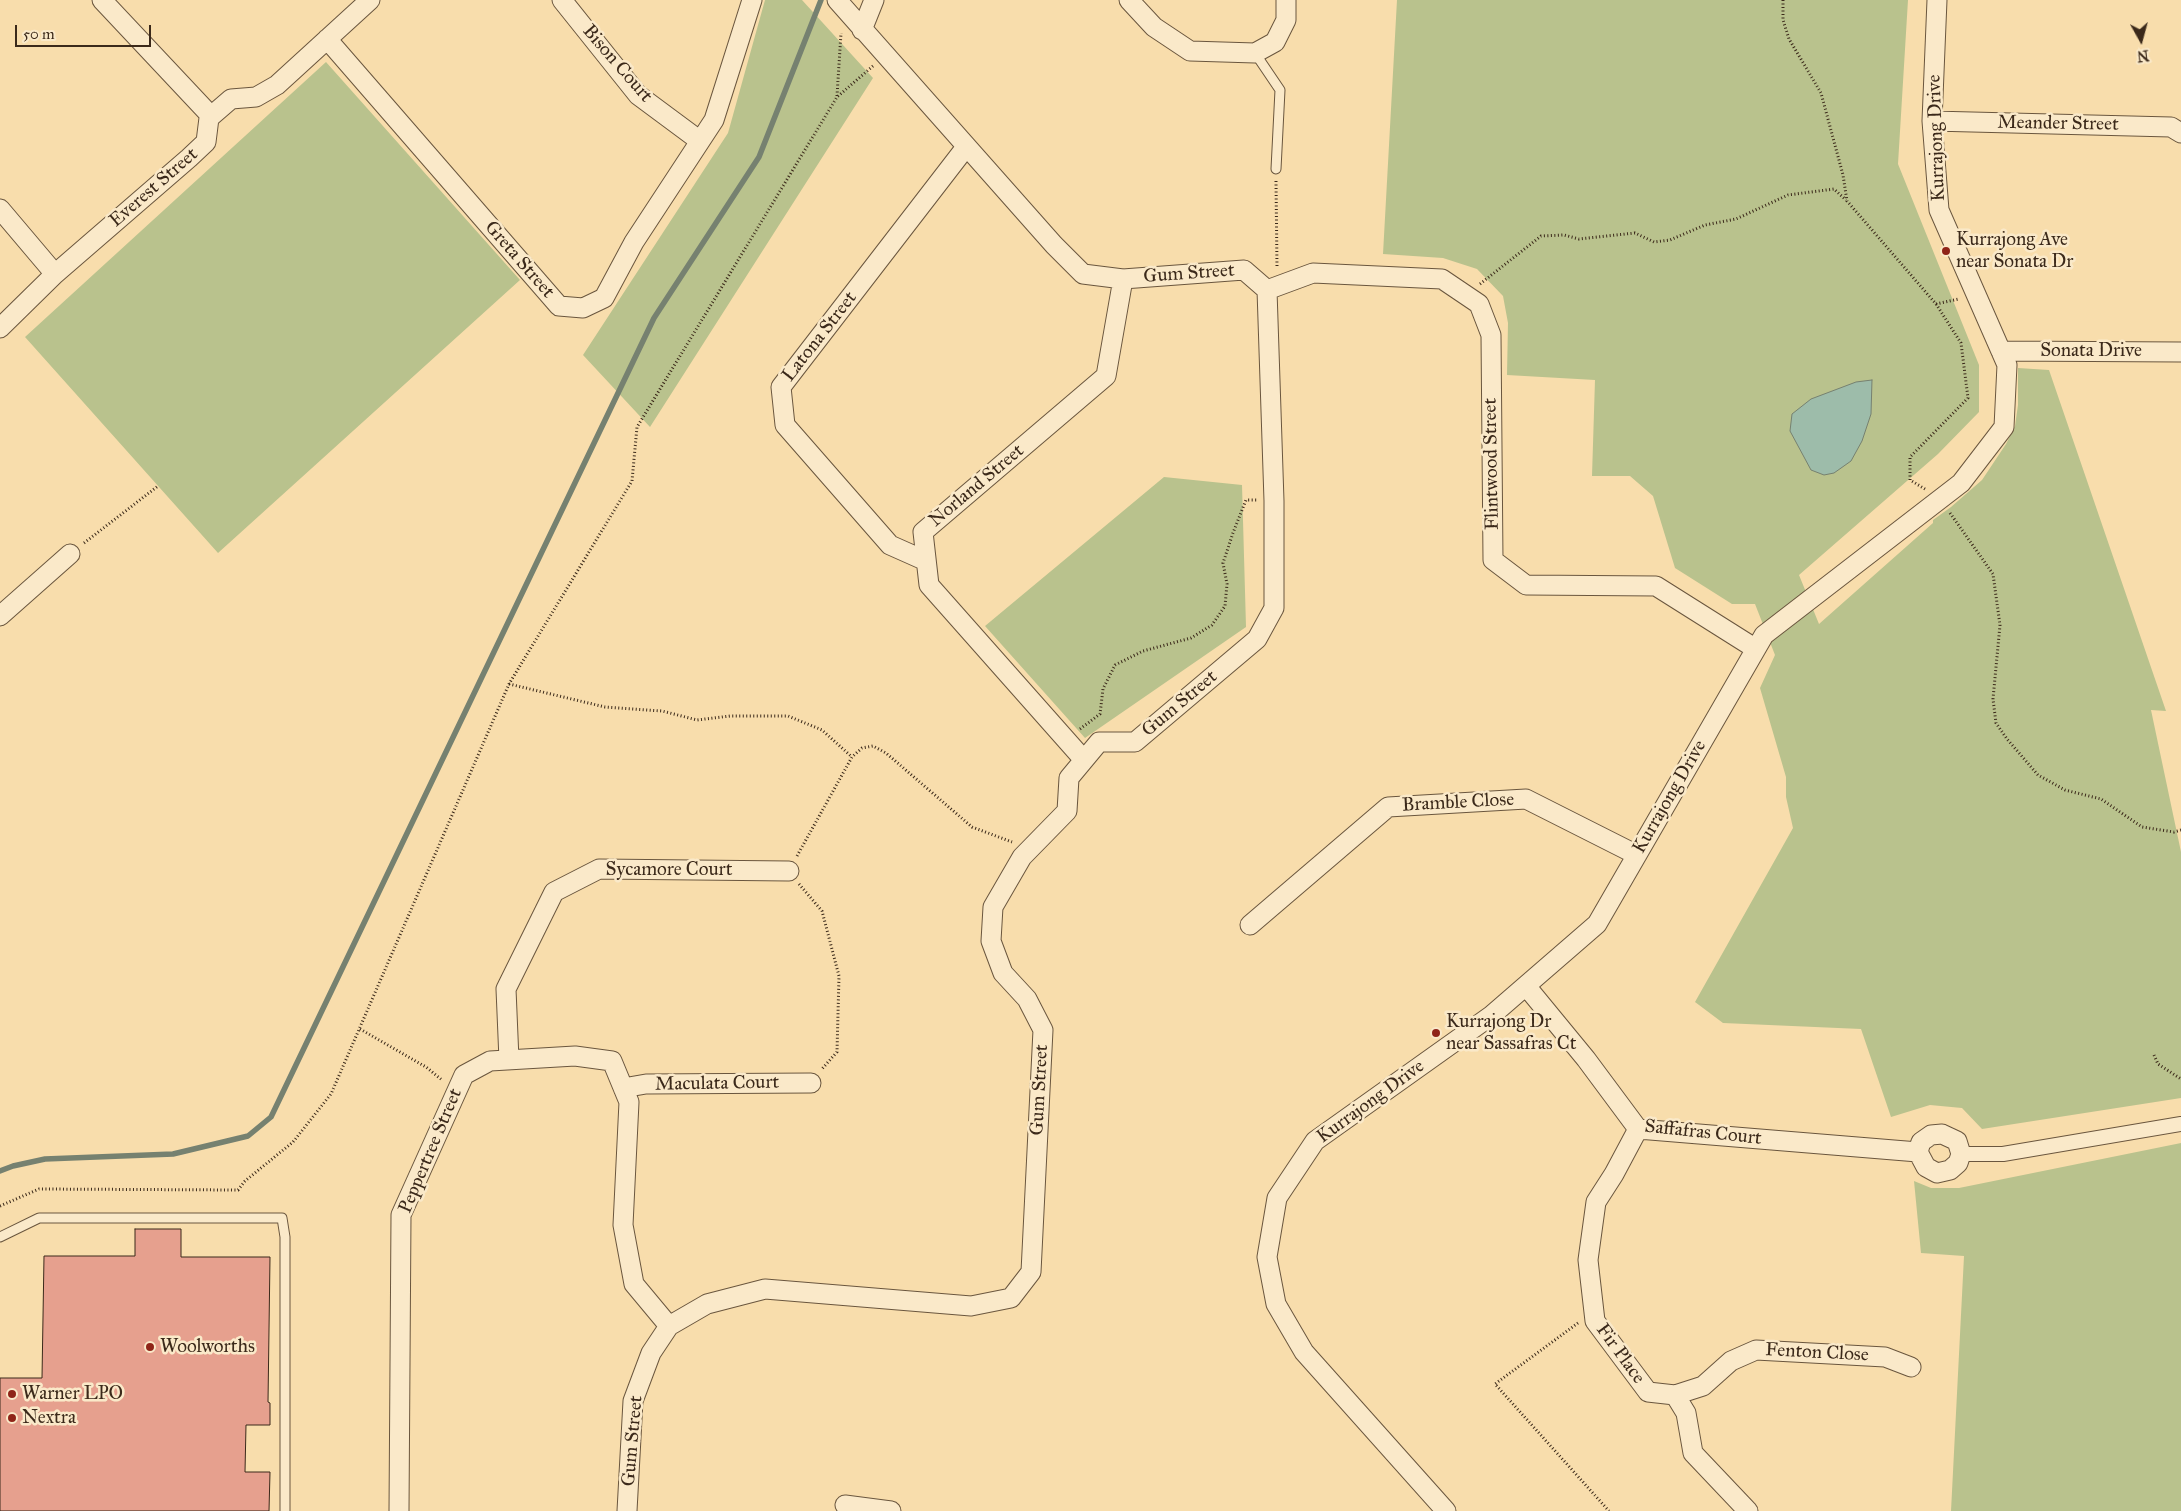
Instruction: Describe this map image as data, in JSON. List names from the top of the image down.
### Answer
{
  "streets": {
    "street": [
      "Bison Court",
      "Meander Street",
      "Kurrajong Drive",
      "Everest Street",
      "Greta Street",
      "Gum Street",
      "Latona Street",
      "Sonata Drive",
      "Flintwood Street",
      "Norland Street",
      "Bramble Close",
      "Sycamore Court",
      "Maculata Court",
      "Saffafras Court",
      "Peppertree Street",
      "Fenton Close",
      "Fir Place"
    ]
  },
  "crossings": [
    ["Bison Court", "Greta Street"],
    ["Meander Street", "Kurrajong Drive"],
    ["Kurrajong Drive", "Sonata Drive"],
    ["Kurrajong Drive", "Flintwood Street"],
    ["Kurrajong Drive", "Bramble Close"],
    ["Kurrajong Drive", "Saffafras Court"],
    ["Gum Street", "Latona Street"],
    ["Gum Street", "Flintwood Street"],
    ["Gum Street", "Norland Street"],
    ["Gum Street", "Peppertree Street"],
    ["Latona Street", "Norland Street"],
    ["Sycamore Court", "Peppertree Street"],
    ["Maculata Court", "Peppertree Street"],
    ["Saffafras Court", "Fir Place"],
    ["Fenton Close", "Fir Place"]
  ],
  "places": [
    "Kurrajong Ave near Sonata Dr",
    "Kurrajong Dr near Sassafras Ct",
    "Woolworths",
    "Warner LPO",
    "Nextra"
  ],
  "scale_bar": "50 m",
  "north": "bottom"
}
